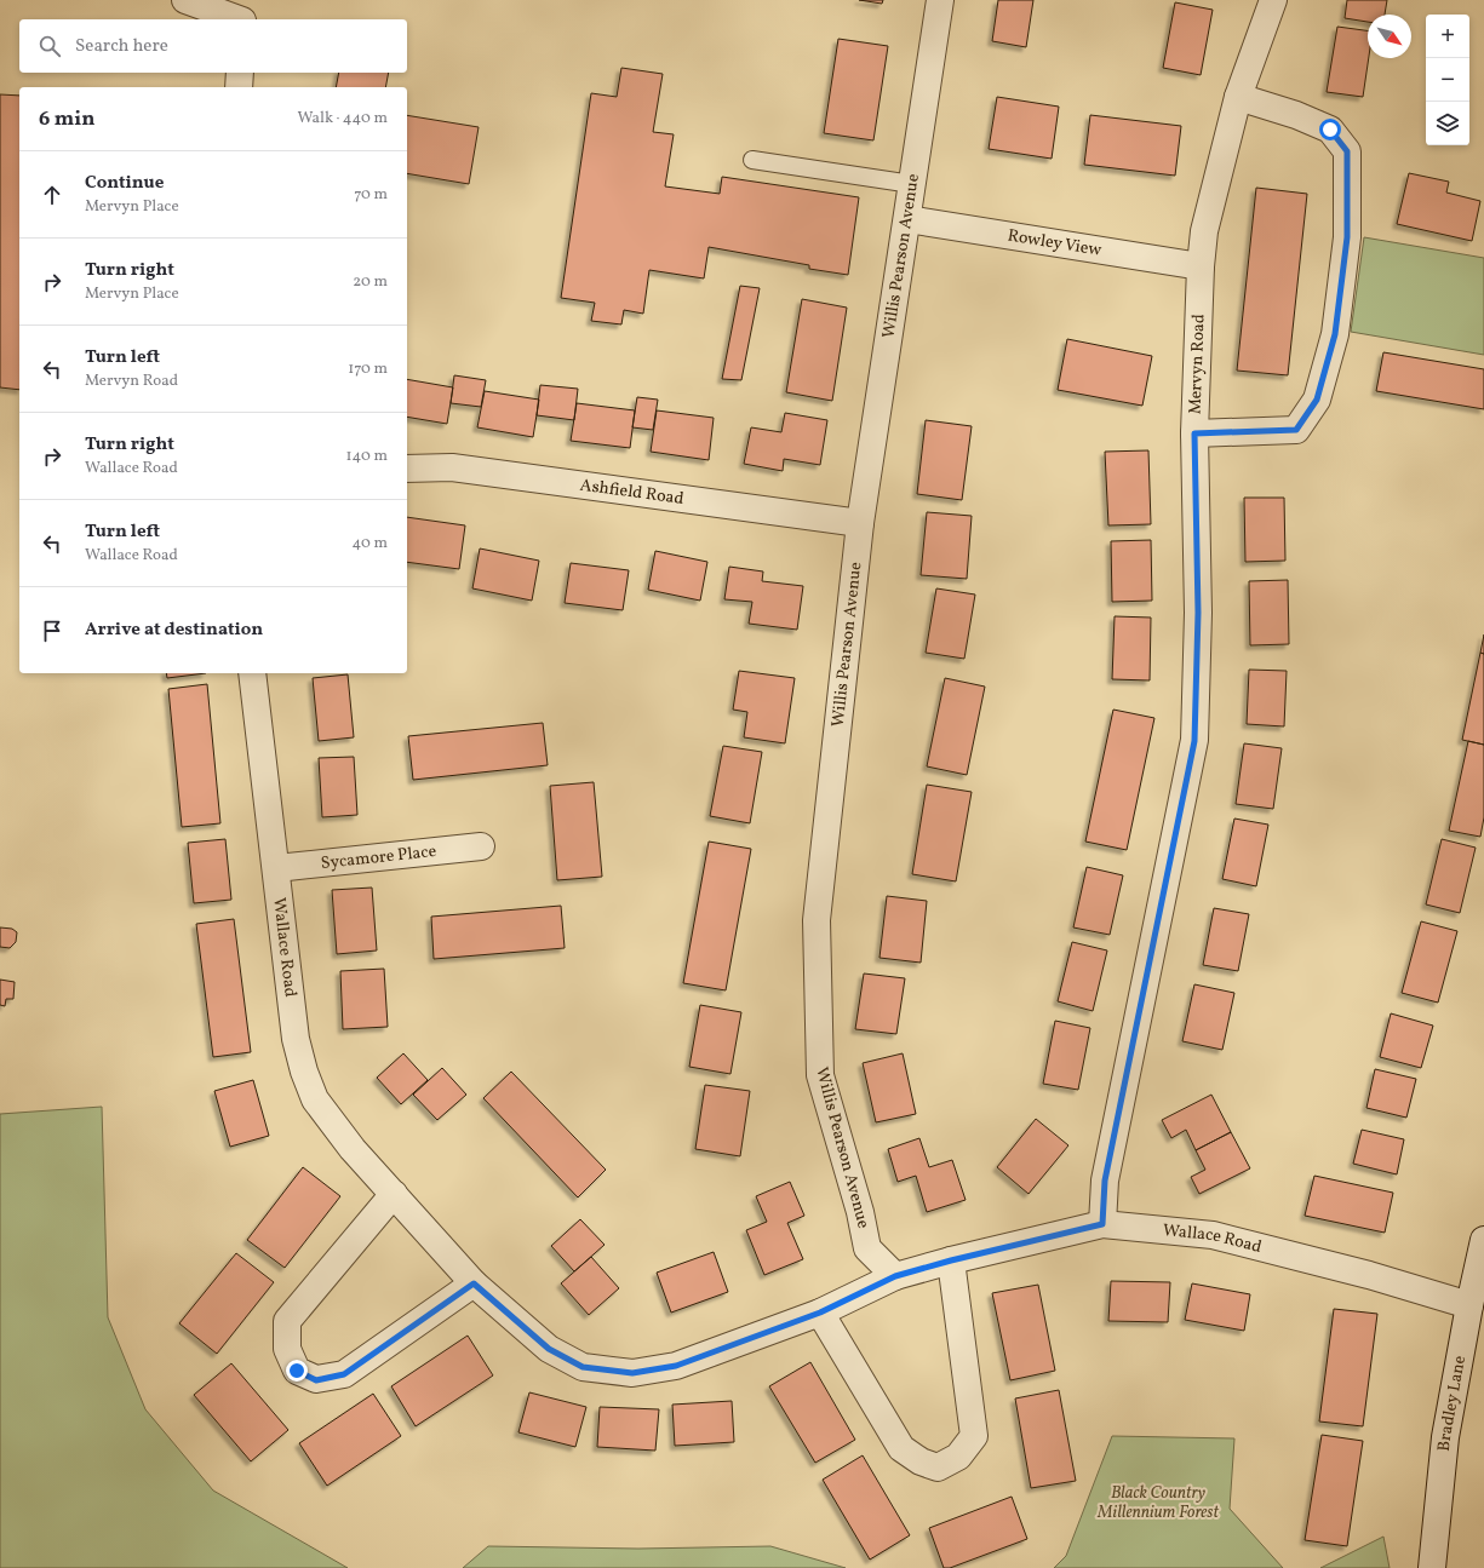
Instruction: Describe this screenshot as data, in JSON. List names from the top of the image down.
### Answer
{
  "streets": {
    "street": [
      "Rowley View",
      "Willis Pearson Avenue",
      "Mervyn Road",
      "Ashfield Road",
      "Sycamore Place",
      "Wallace Road",
      "Bradley Lane"
    ]
  },
  "crossings": [
    ["Rowley View", "Willis Pearson Avenue"],
    ["Rowley View", "Mervyn Road"],
    ["Willis Pearson Avenue", "Ashfield Road"],
    ["Willis Pearson Avenue", "Wallace Road"],
    ["Mervyn Road", "Wallace Road"],
    ["Sycamore Place", "Wallace Road"],
    ["Wallace Road", "Bradley Lane"]
  ],
  "parks": ["Black Country Millennium Forest"],
  "north": "bottom right",
  "page": {
    "map_buttons": ["+", "−"],
    "search": "Search here",
    "heading": ["6 min", "Walk · 440 m"],
    "list": [
      ["Continue", "Mervyn Place", "70 m"],
      ["Turn right", "Mervyn Place", "20 m"],
      ["Turn left", "Mervyn Road", "170 m"],
      ["Turn right", "Wallace Road", "140 m"],
      ["Turn left", "Wallace Road", "40 m"],
      "Arrive at destination"
    ]
  }
}
